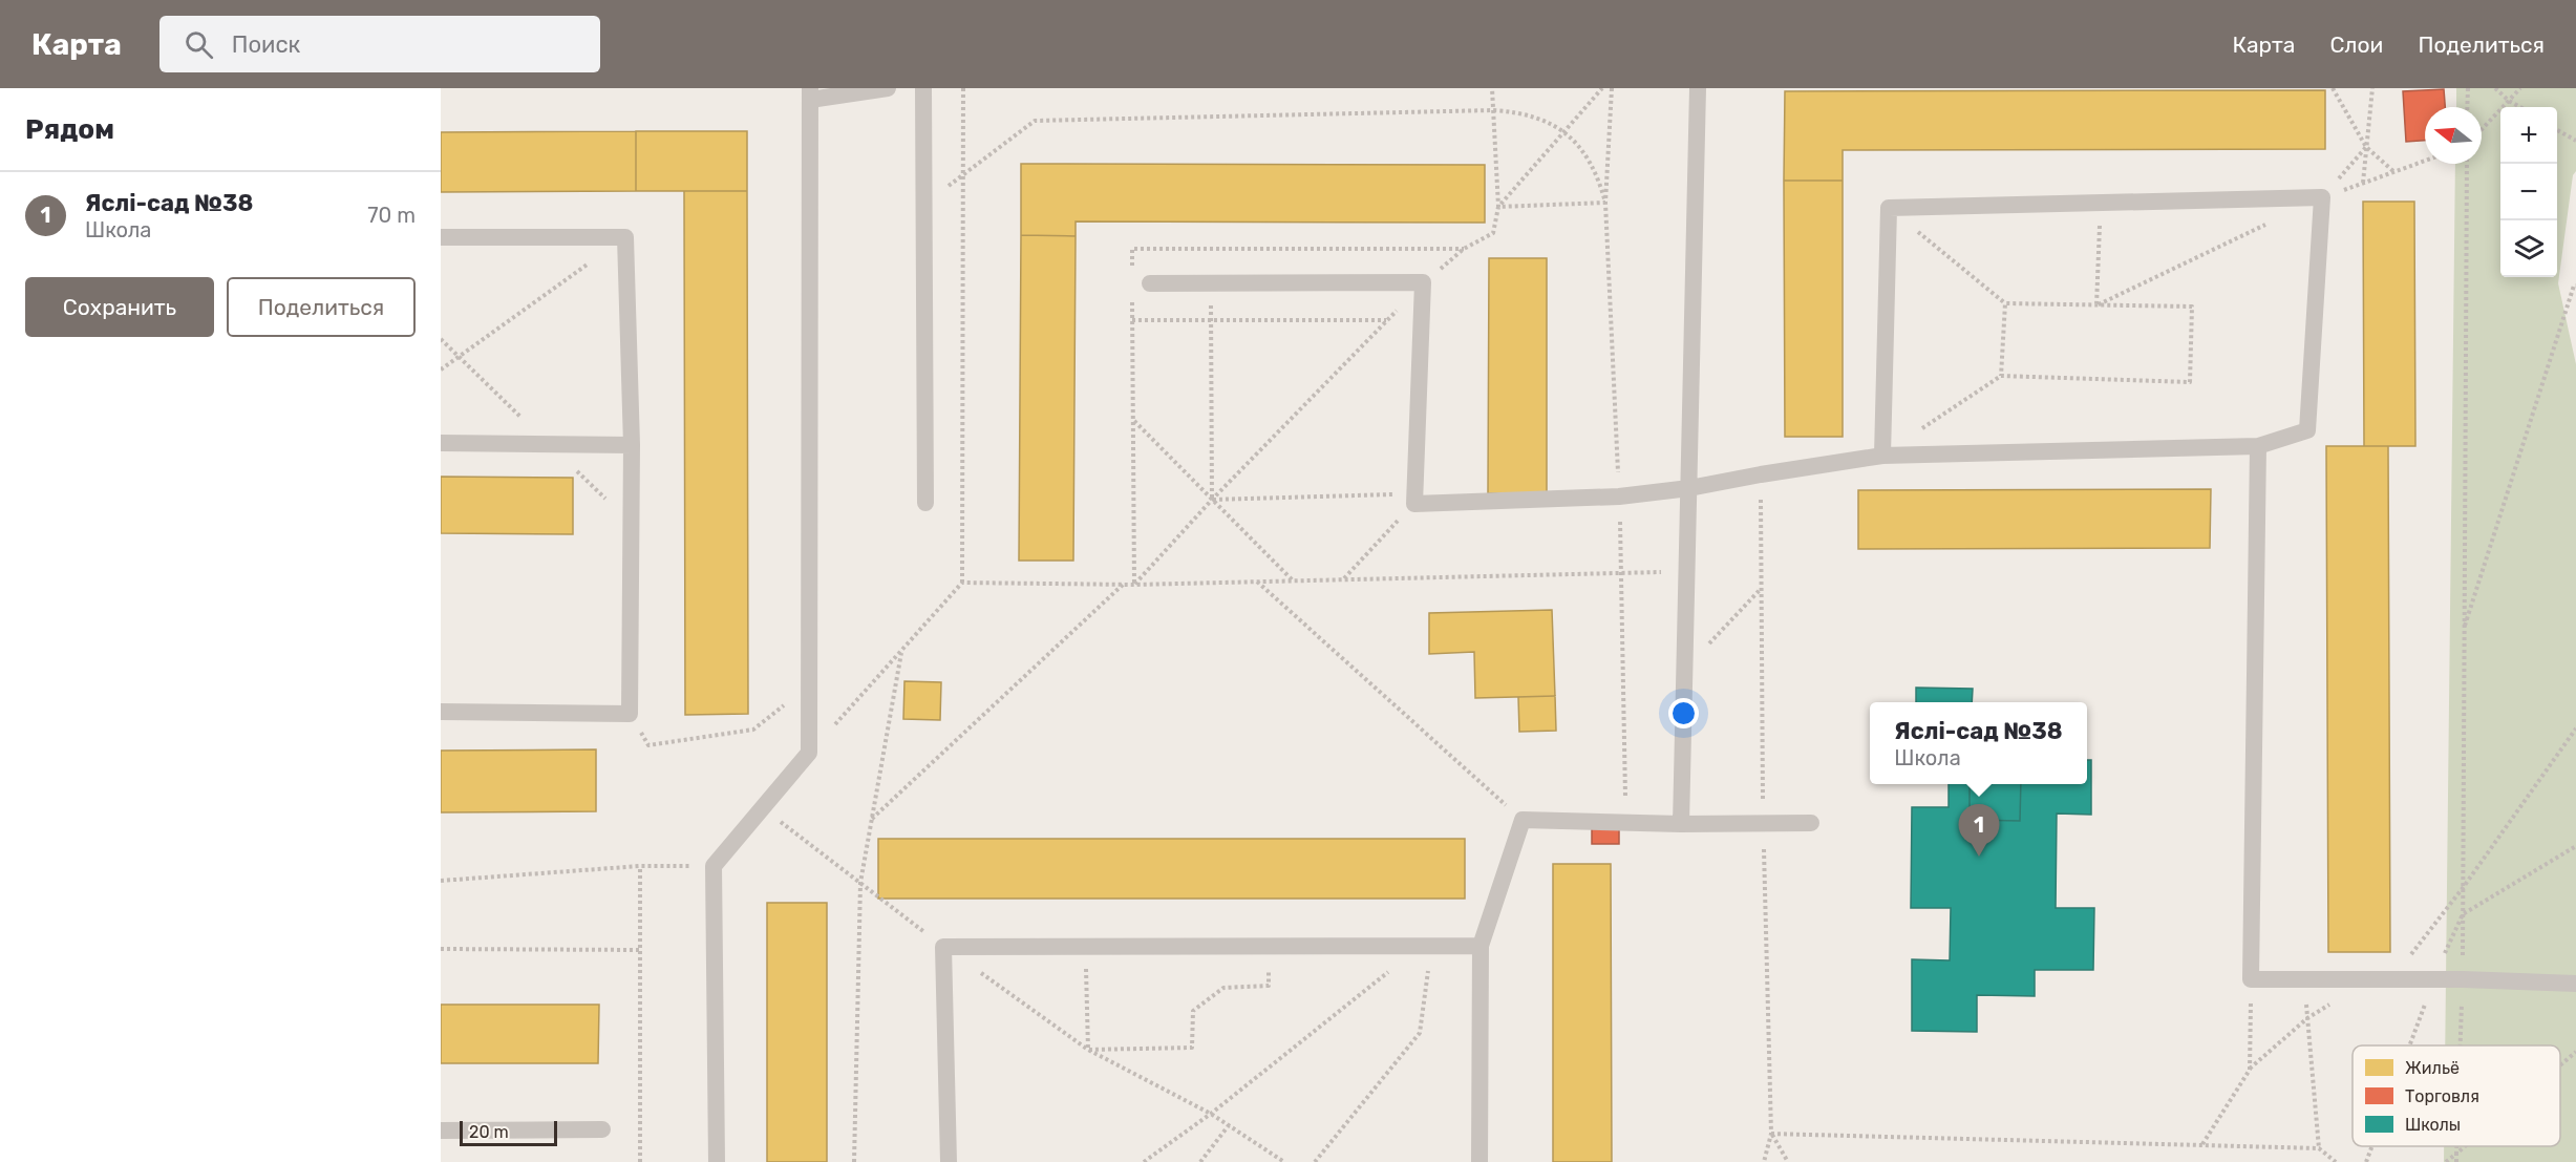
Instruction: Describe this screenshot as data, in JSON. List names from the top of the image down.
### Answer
{
  "legend": ["Жильё", "Торговля", "Школы"],
  "scale_bar": "20 m",
  "north": "left",
  "page": {
    "header": "Карта",
    "search": "Поиск",
    "nav": ["Карта", "Слои", "Поделиться"],
    "heading": "Рядом",
    "map_buttons": ["+", "−"],
    "list": [
      {
        "mark": "1",
        "name": "Яслі-сад №38",
        "note": "Школа",
        "value": "70 m"
      }
    ],
    "buttons": ["Сохранить", "Поделиться"],
    "popup": ["Яслі-сад №38", "Школа"],
    "pins": "1",
    "scale": "20 m"
  }
}
